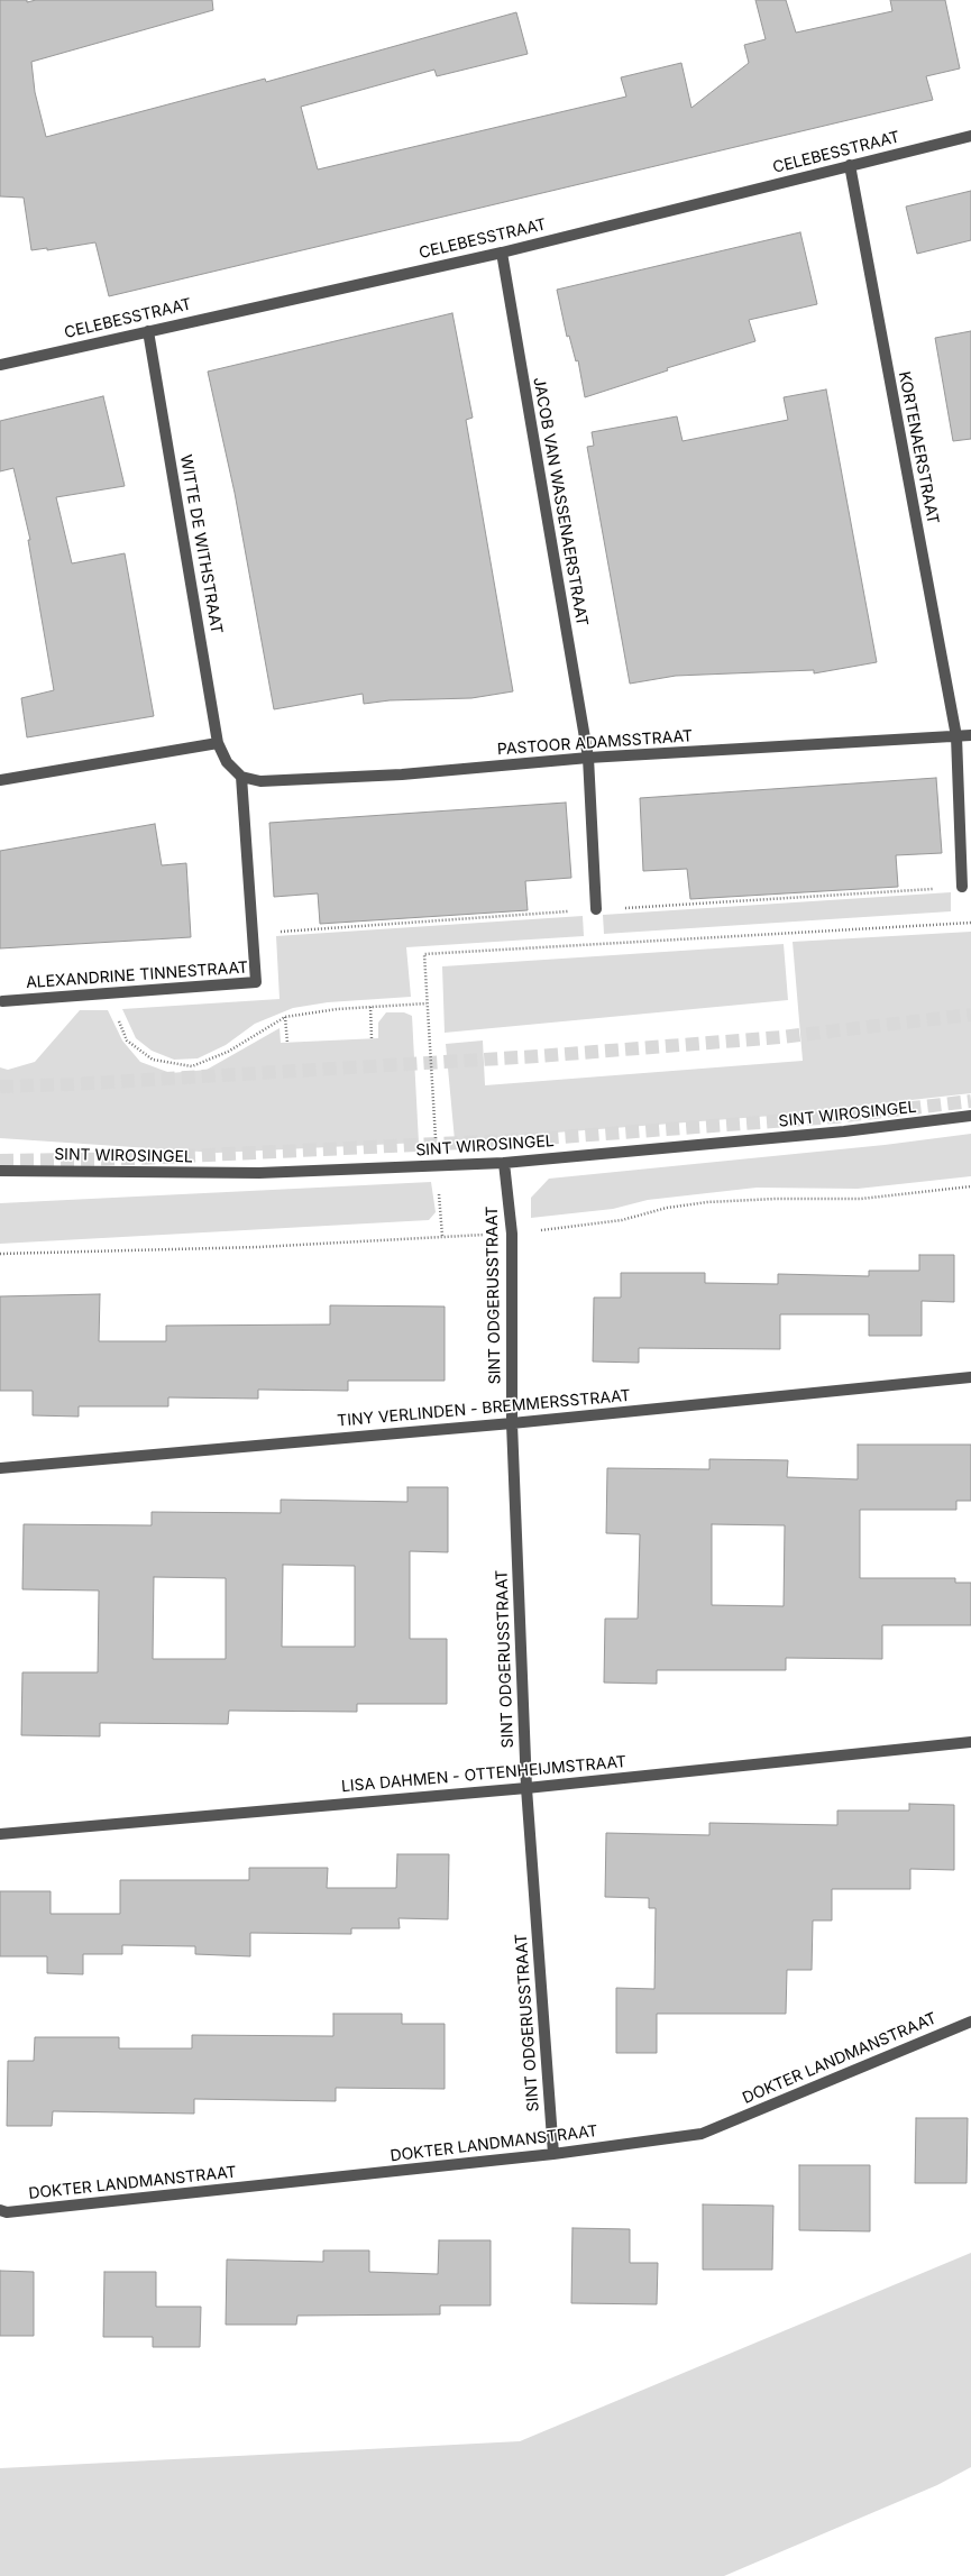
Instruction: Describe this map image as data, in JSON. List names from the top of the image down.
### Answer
{
  "streets": {
    "street": [
      "CELEBESSTRAAT",
      "KORTENAERSTRAAT",
      "JACOB VAN WASSENAERSTRAAT",
      "WITTE DE WITHSTRAAT",
      "PASTOOR ADAMSSTRAAT",
      "ALEXANDRINE TINNESTRAAT",
      "SINT WIROSINGEL",
      "SINT ODGERUSSTRAAT",
      "TINY VERLINDEN - BREMMERSSTRAAT",
      "LISA DAHMEN - OTTENHEIJMSTRAAT",
      "DOKTER LANDMANSTRAAT"
    ]
  },
  "crossings": [
    ["CELEBESSTRAAT", "KORTENAERSTRAAT"],
    ["CELEBESSTRAAT", "JACOB VAN WASSENAERSTRAAT"],
    ["CELEBESSTRAAT", "WITTE DE WITHSTRAAT"],
    ["KORTENAERSTRAAT", "PASTOOR ADAMSSTRAAT"],
    ["JACOB VAN WASSENAERSTRAAT", "PASTOOR ADAMSSTRAAT"],
    ["WITTE DE WITHSTRAAT", "PASTOOR ADAMSSTRAAT"],
    ["WITTE DE WITHSTRAAT", "ALEXANDRINE TINNESTRAAT"],
    ["PASTOOR ADAMSSTRAAT", "ALEXANDRINE TINNESTRAAT"],
    ["SINT WIROSINGEL", "SINT ODGERUSSTRAAT"],
    ["SINT ODGERUSSTRAAT", "TINY VERLINDEN - BREMMERSSTRAAT"],
    ["SINT ODGERUSSTRAAT", "LISA DAHMEN - OTTENHEIJMSTRAAT"],
    ["SINT ODGERUSSTRAAT", "DOKTER LANDMANSTRAAT"]
  ]
}
